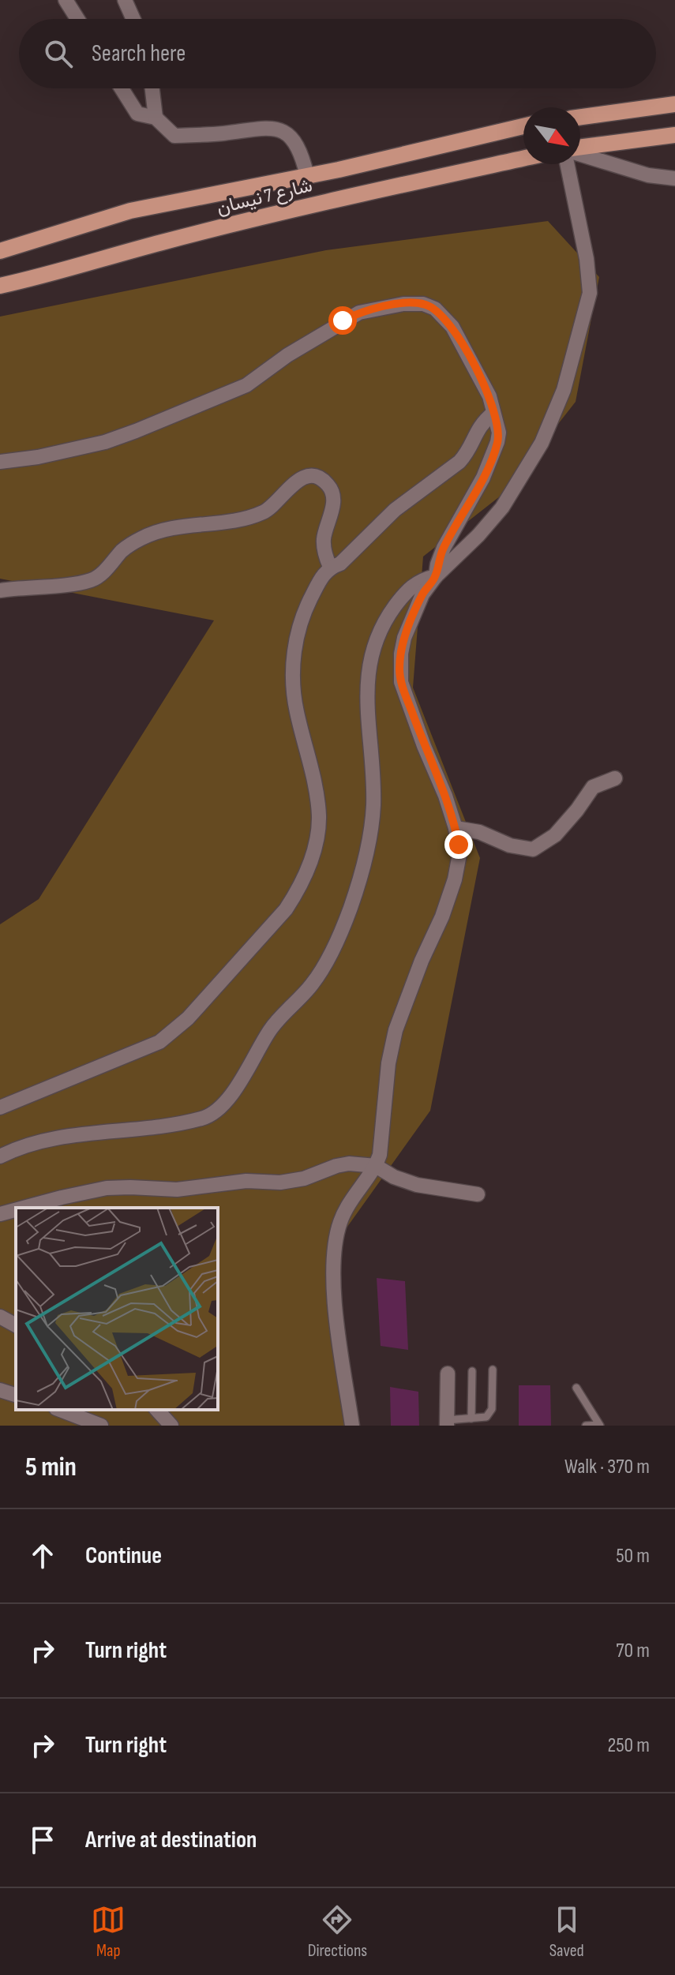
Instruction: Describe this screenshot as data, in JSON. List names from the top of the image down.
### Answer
{
  "streets": {
    "main road": ["شارع 7 نيسان"]
  },
  "north": "bottom right",
  "page": {
    "search": "Search here",
    "heading": ["5 min", "Walk · 370 m"],
    "list": [
      ["Continue", "50 m"],
      ["Turn right", "70 m"],
      ["Turn right", "250 m"],
      "Arrive at destination"
    ],
    "nav": ["Map", "Directions", "Saved"]
  }
}
